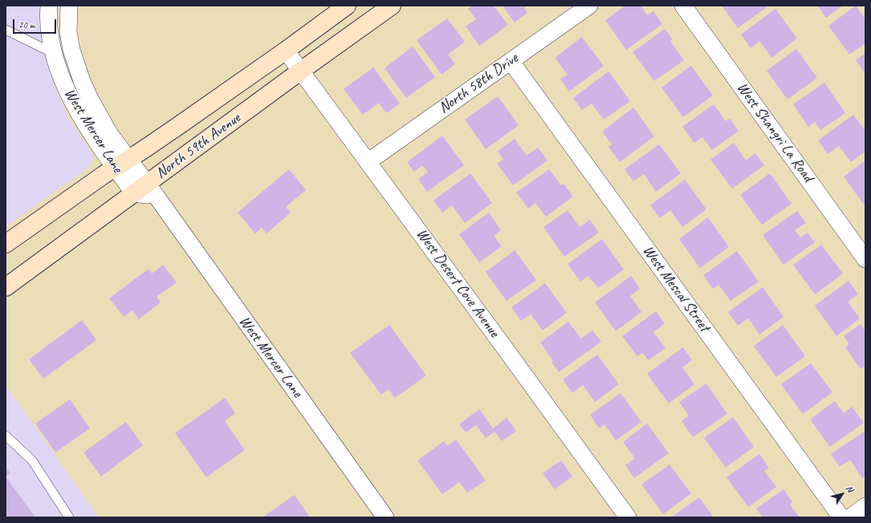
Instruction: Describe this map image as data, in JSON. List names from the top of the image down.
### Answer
{
  "streets": {
    "main road": ["North 59th Avenue"],
    "street": [
      "North 58th Drive",
      "West Mercer Lane",
      "West Shangri La Road",
      "West Desert Cove Avenue",
      "West Mescal Street"
    ]
  },
  "crossings": [
    ["North 58th Drive", "West Desert Cove Avenue"],
    ["North 58th Drive", "West Mescal Street"],
    ["West Mercer Lane", "North 59th Avenue"],
    ["North 59th Avenue", "West Desert Cove Avenue"]
  ],
  "scale_bar": "20 m",
  "north": "top right"
}
